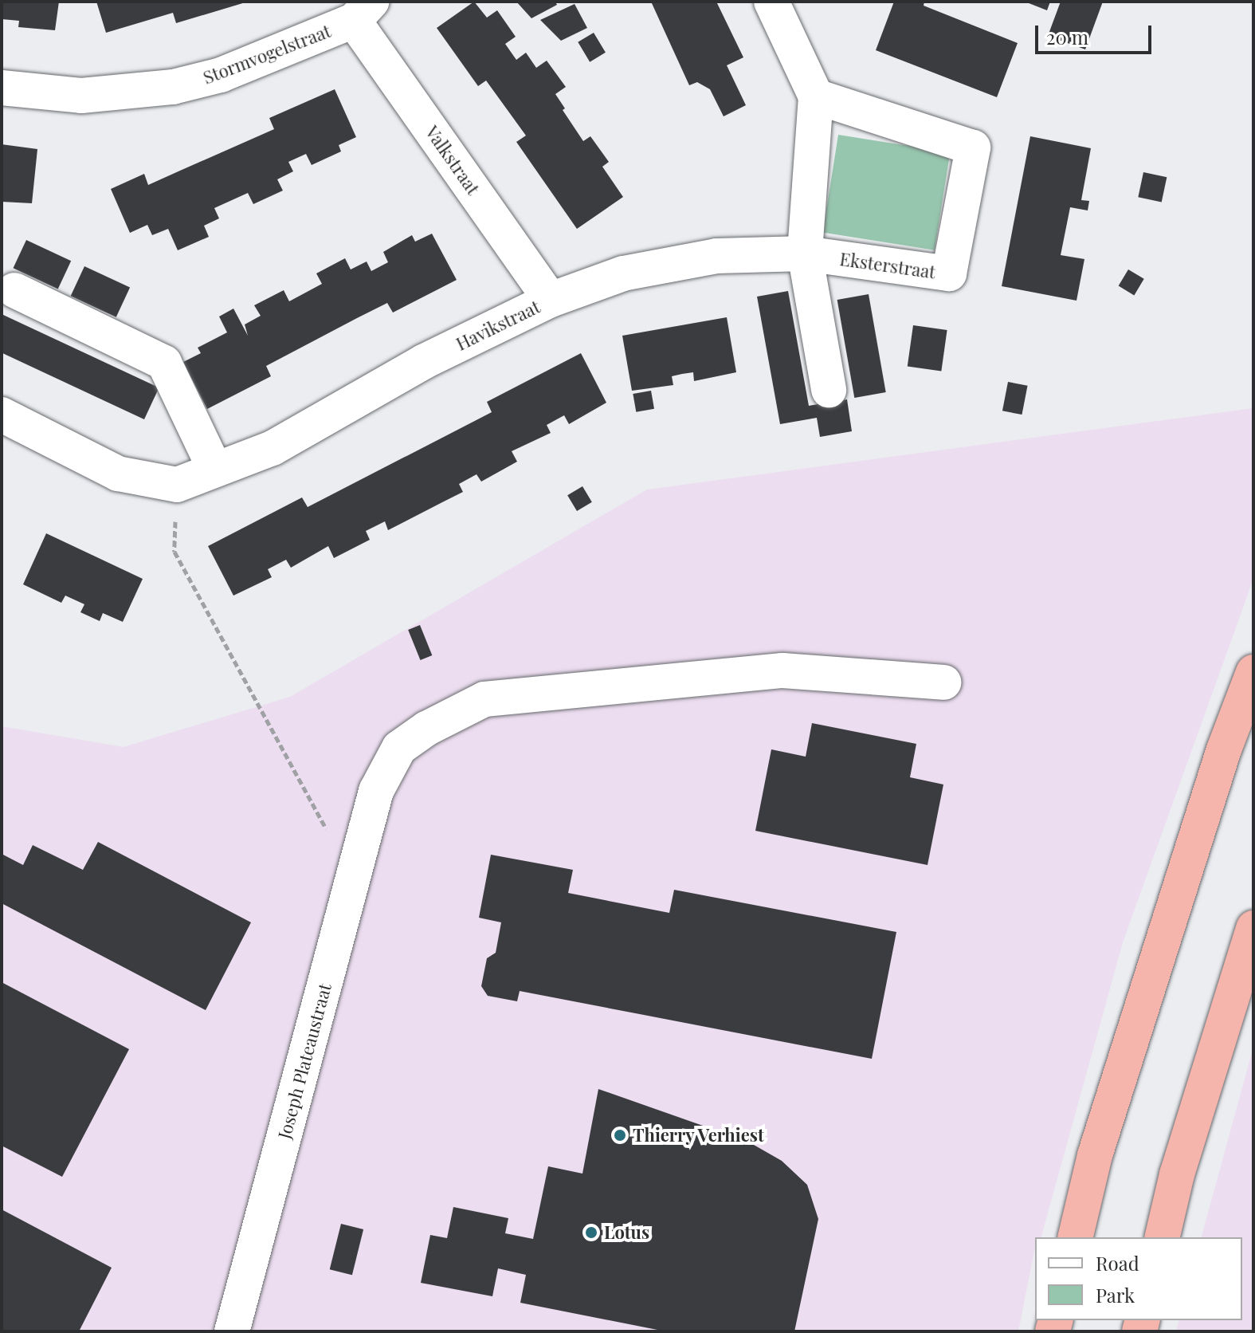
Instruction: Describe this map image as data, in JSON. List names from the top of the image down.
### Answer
{
  "streets": {
    "street": [
      "Stormvogelstraat",
      "Valkstraat",
      "Eksterstraat",
      "Havikstraat",
      "Joseph Plateaustraat"
    ]
  },
  "crossings": [
    ["Stormvogelstraat", "Valkstraat"],
    ["Valkstraat", "Havikstraat"],
    ["Eksterstraat", "Havikstraat"]
  ],
  "places": ["Thierry Verhiest", "Lotus"],
  "legend": ["Road", "Park"],
  "scale_bar": "20 m"
}
